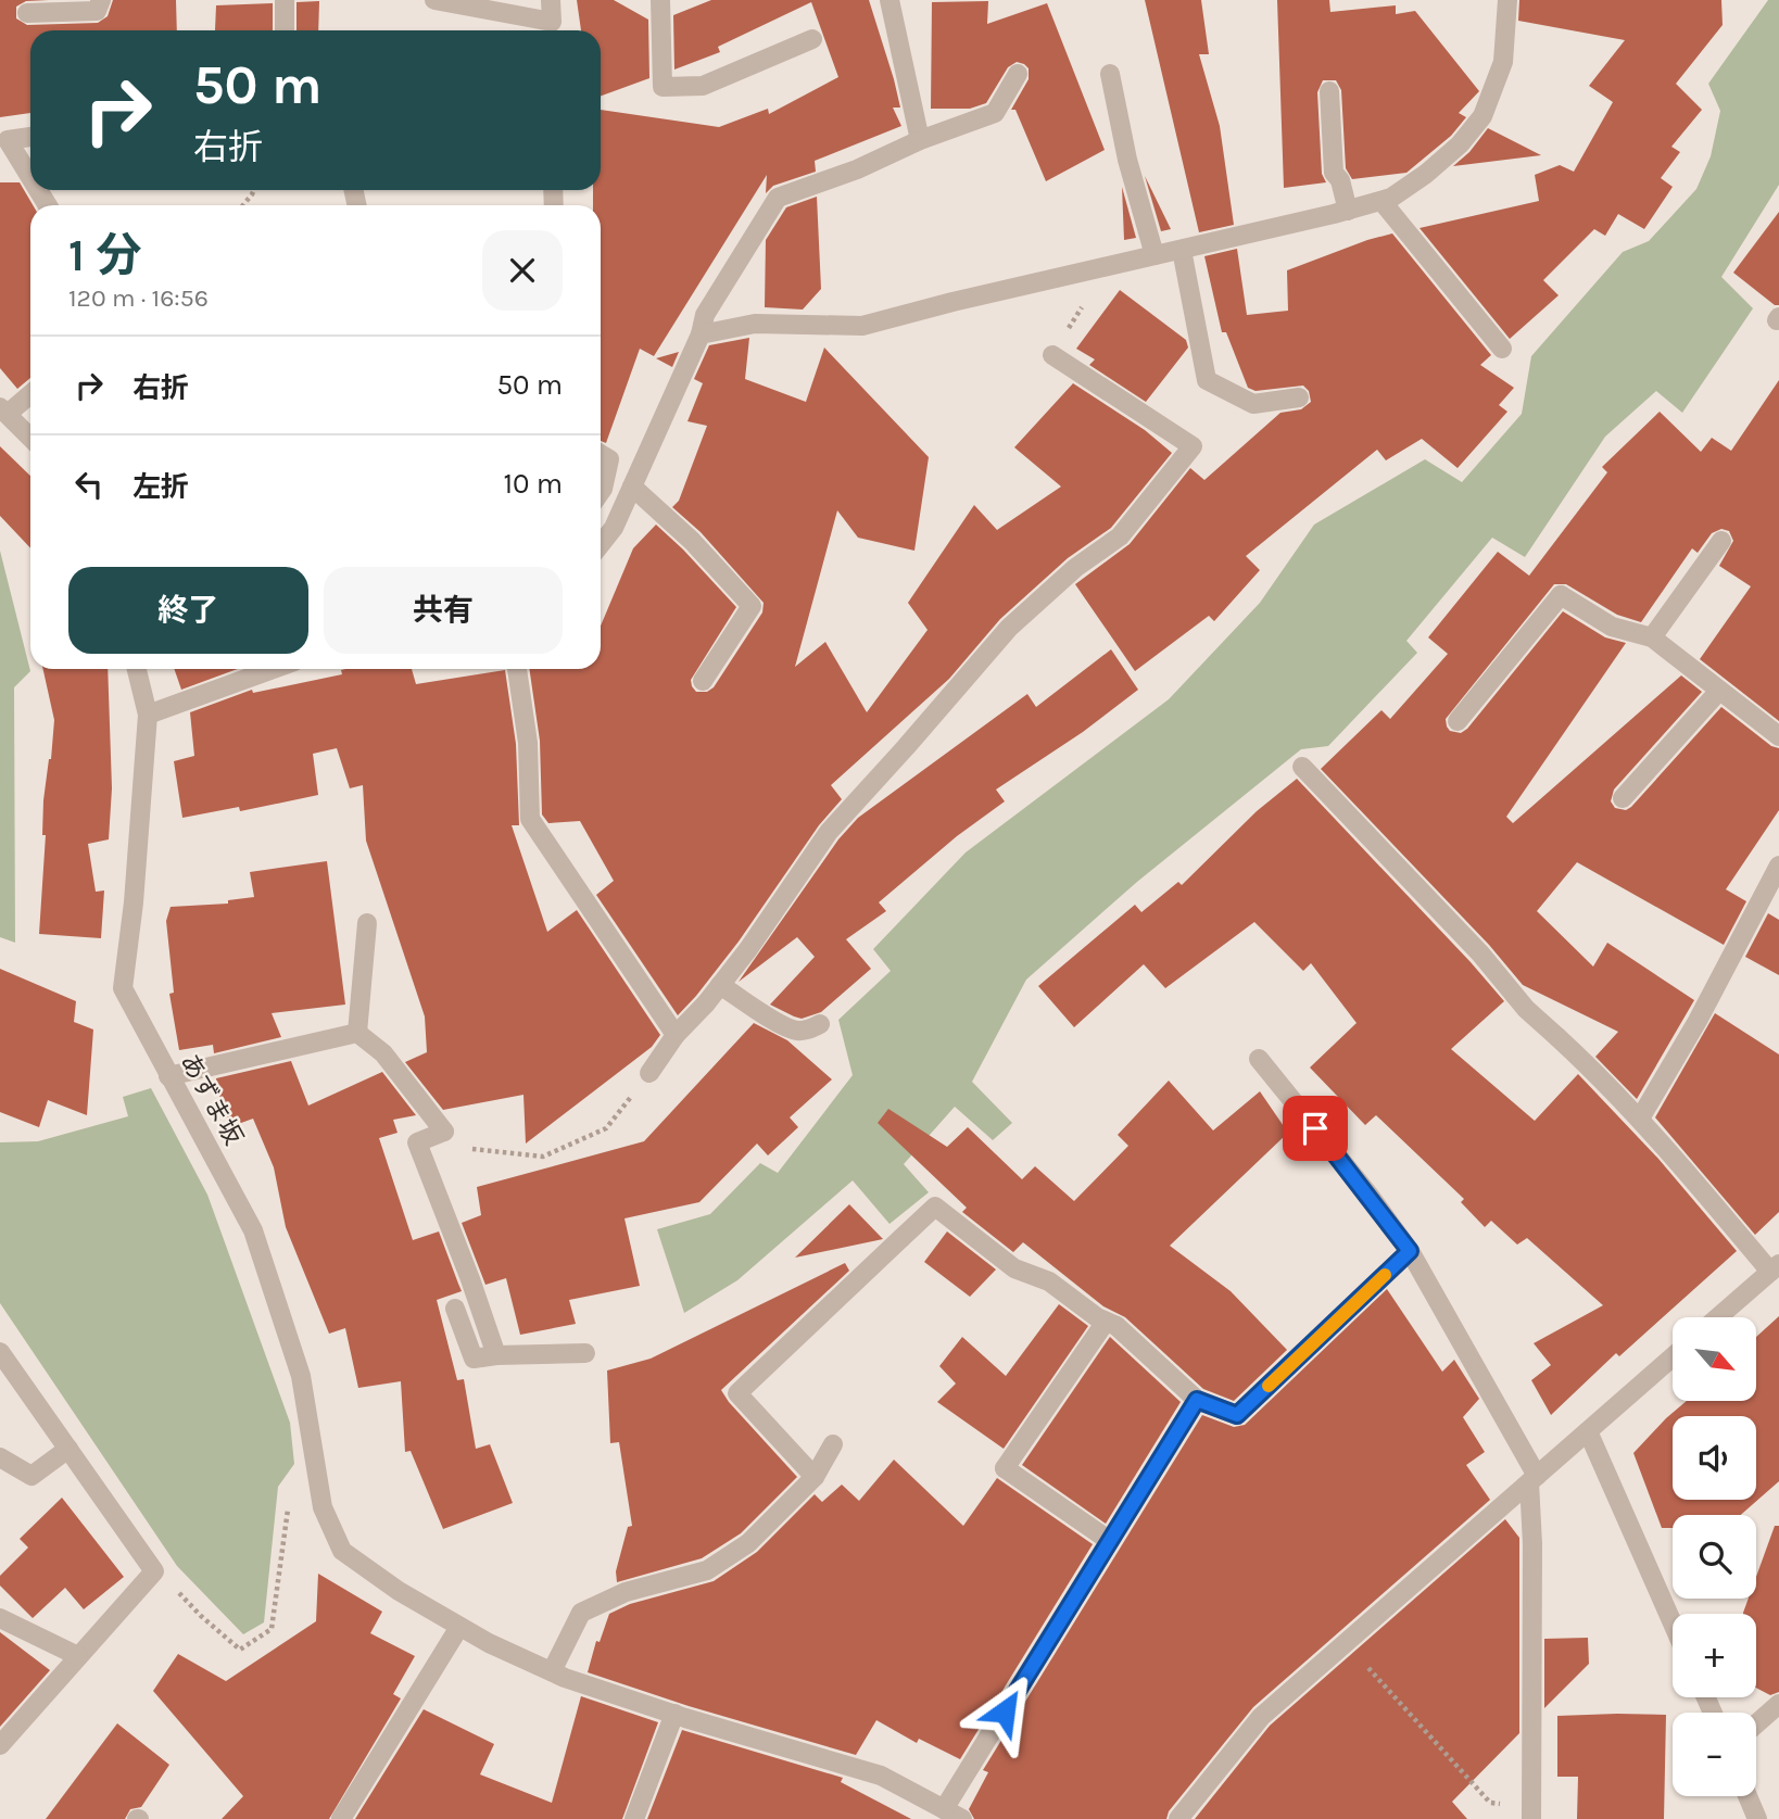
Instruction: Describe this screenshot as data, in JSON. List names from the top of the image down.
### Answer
{
  "streets": {
    "street": ["あずま坂"]
  },
  "north": "bottom right",
  "page": {
    "turn": ["50 m", "右折"],
    "heading": ["1 分", "120 m · 16:56"],
    "list": [
      {
        "name": "右折",
        "value": "50 m"
      },
      {
        "name": "左折",
        "value": "10 m"
      }
    ],
    "buttons": ["終了", "共有"],
    "map_buttons": ["+", "−"]
  }
}
